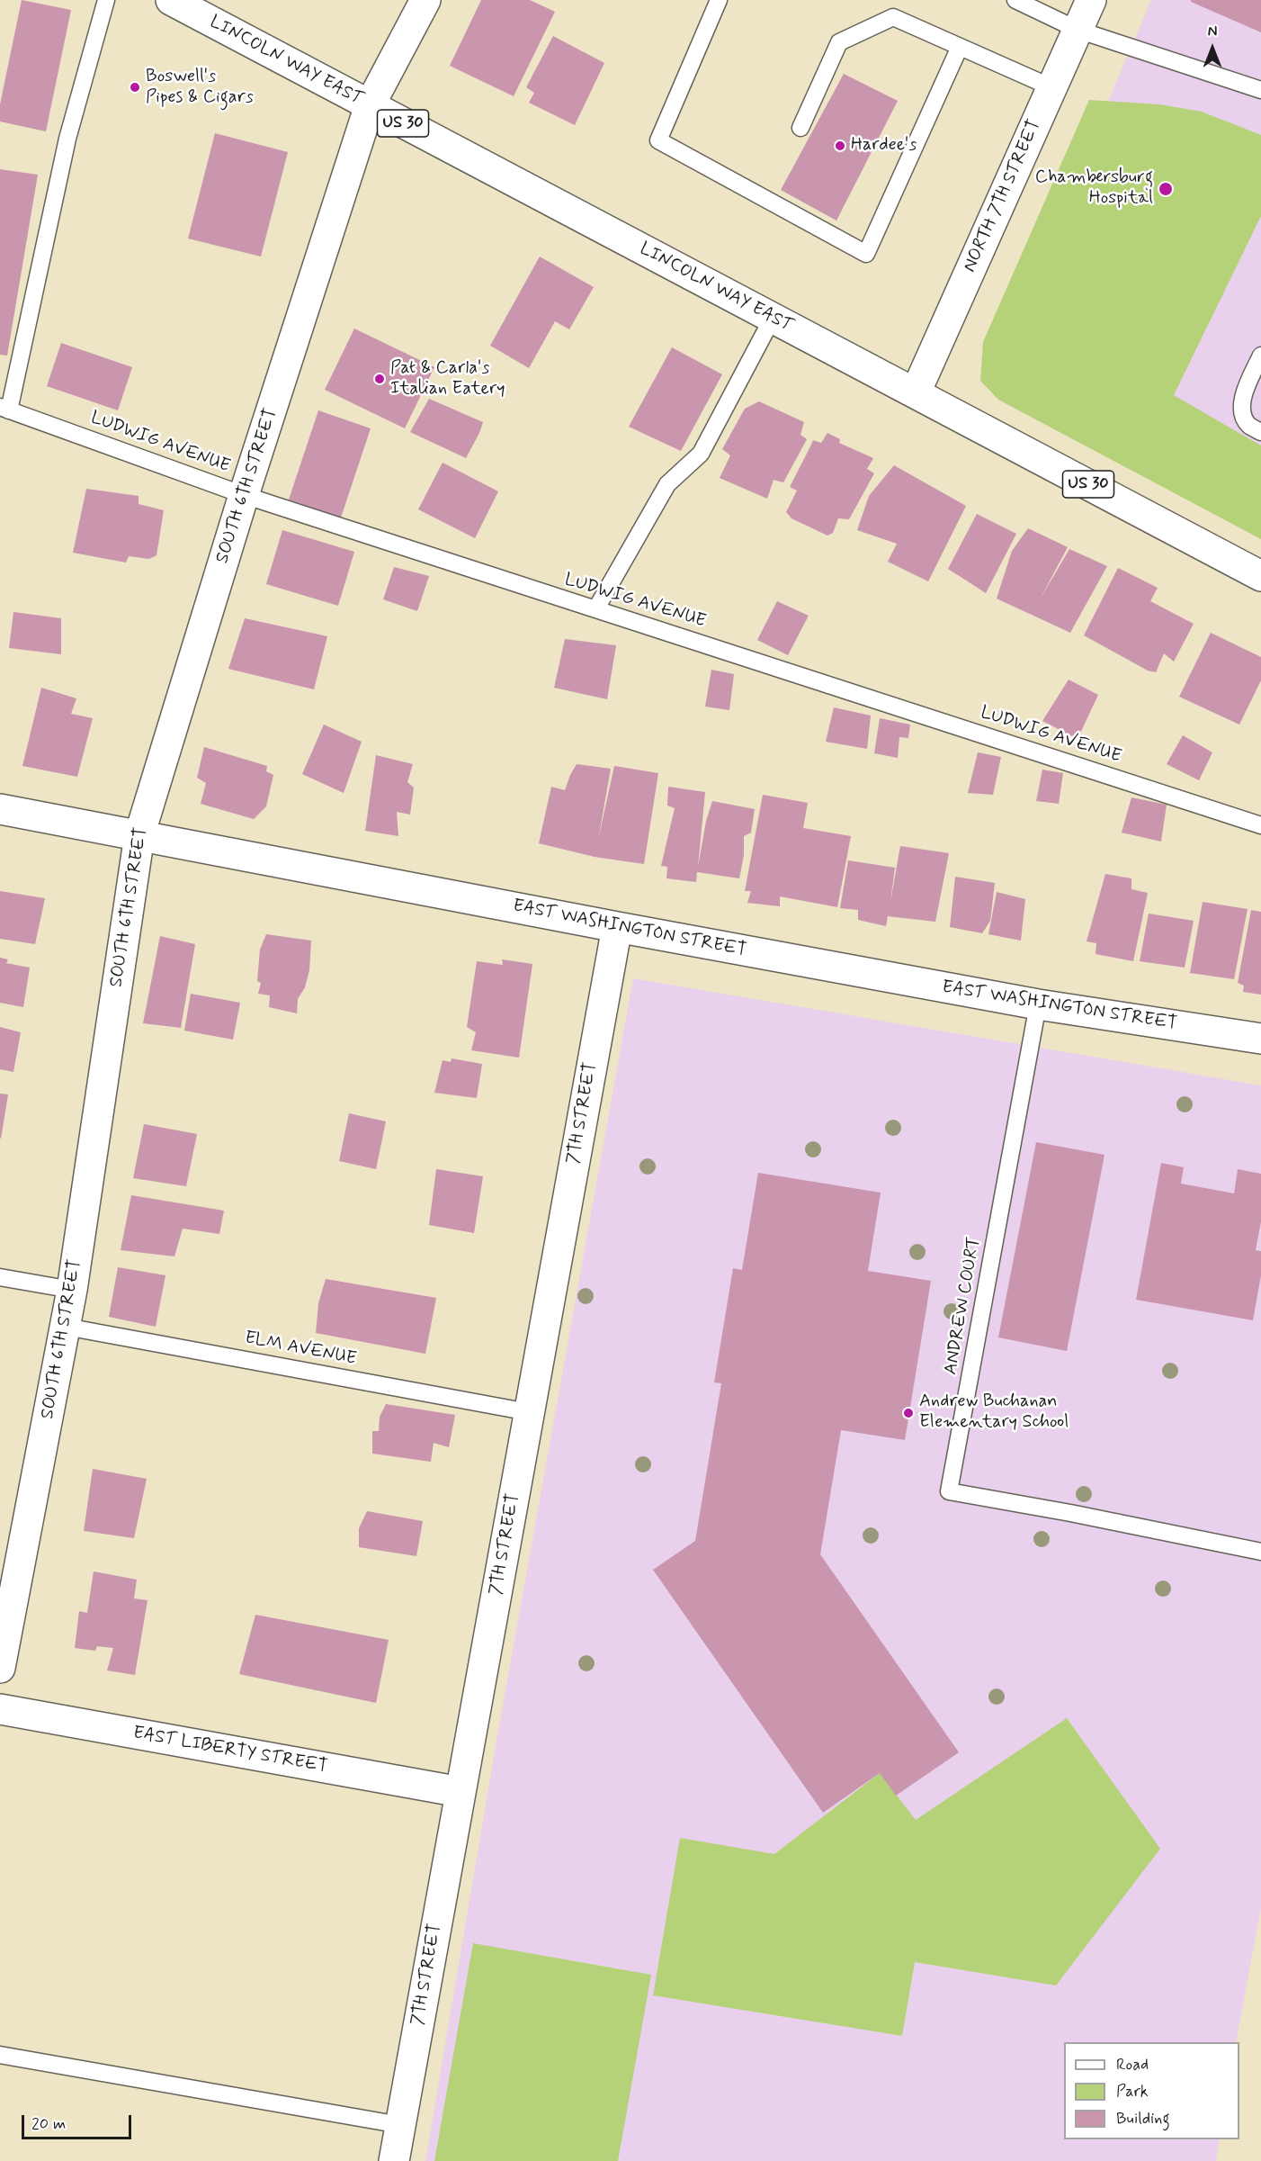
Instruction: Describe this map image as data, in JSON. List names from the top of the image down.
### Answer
{
  "streets": {
    "main road": [
      "LINCOLN WAY EAST",
      "US 30",
      "NORTH 7TH STREET",
      "SOUTH 6TH STREET",
      "EAST WASHINGTON STREET",
      "7TH STREET",
      "EAST LIBERTY STREET"
    ],
    "lane": ["LUDWIG AVENUE", "ANDREW COURT", "ELM AVENUE"]
  },
  "crossings": [
    ["LINCOLN WAY EAST", "NORTH 7TH STREET"],
    ["LINCOLN WAY EAST", "SOUTH 6TH STREET"],
    ["LUDWIG AVENUE", "SOUTH 6TH STREET"],
    ["SOUTH 6TH STREET", "EAST WASHINGTON STREET"],
    ["SOUTH 6TH STREET", "ELM AVENUE"],
    ["EAST WASHINGTON STREET", "7TH STREET"],
    ["EAST WASHINGTON STREET", "ANDREW COURT"],
    ["7TH STREET", "ELM AVENUE"],
    ["7TH STREET", "EAST LIBERTY STREET"]
  ],
  "places": [
    "Boswell's Pipes & Cigars",
    "Hardee's",
    "Chambersburg Hospital",
    "Pat & Carla's Italian Eatery",
    "Andrew Buchanan Elementary School"
  ],
  "legend": ["Road", "Park", "Building"],
  "scale_bar": "20 m",
  "north": "top"
}
